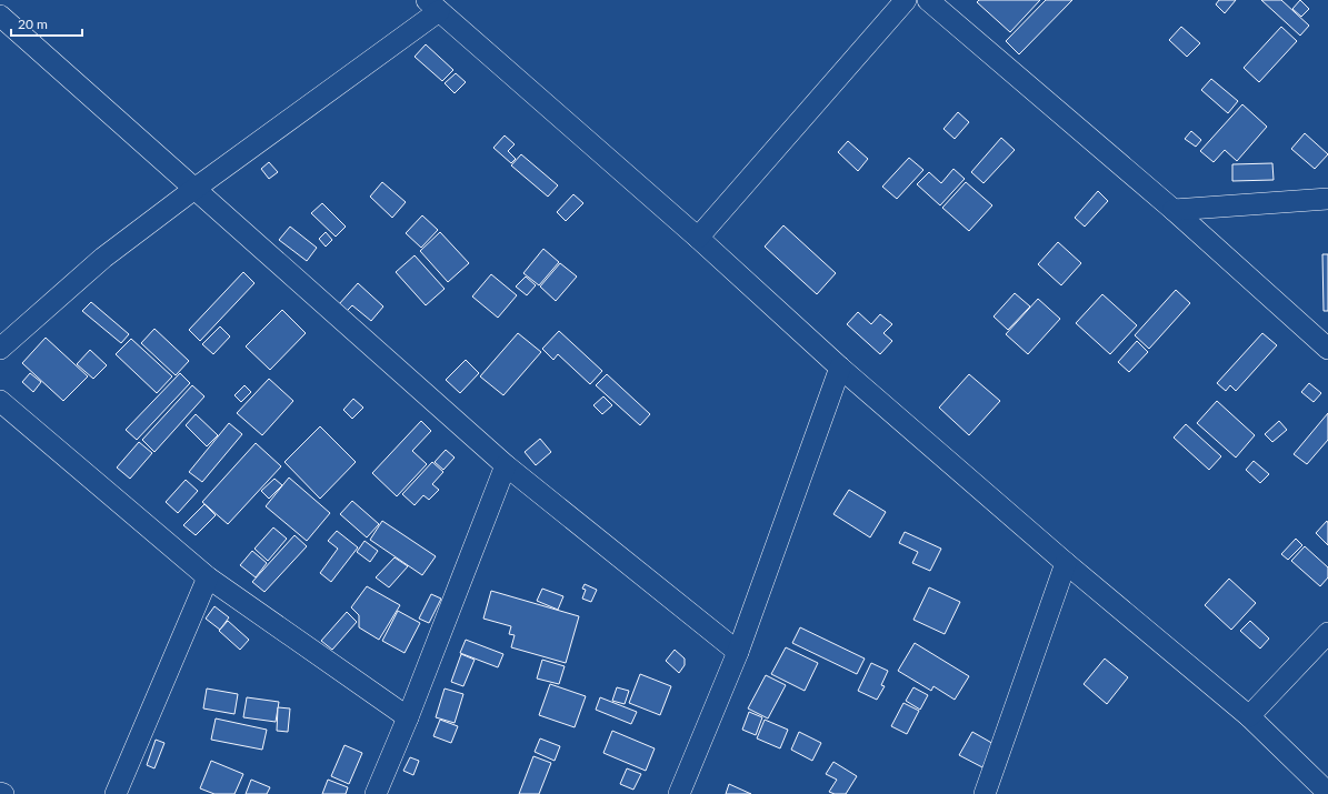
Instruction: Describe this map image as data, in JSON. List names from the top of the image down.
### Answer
{
  "scale_bar": "20 m"
}
